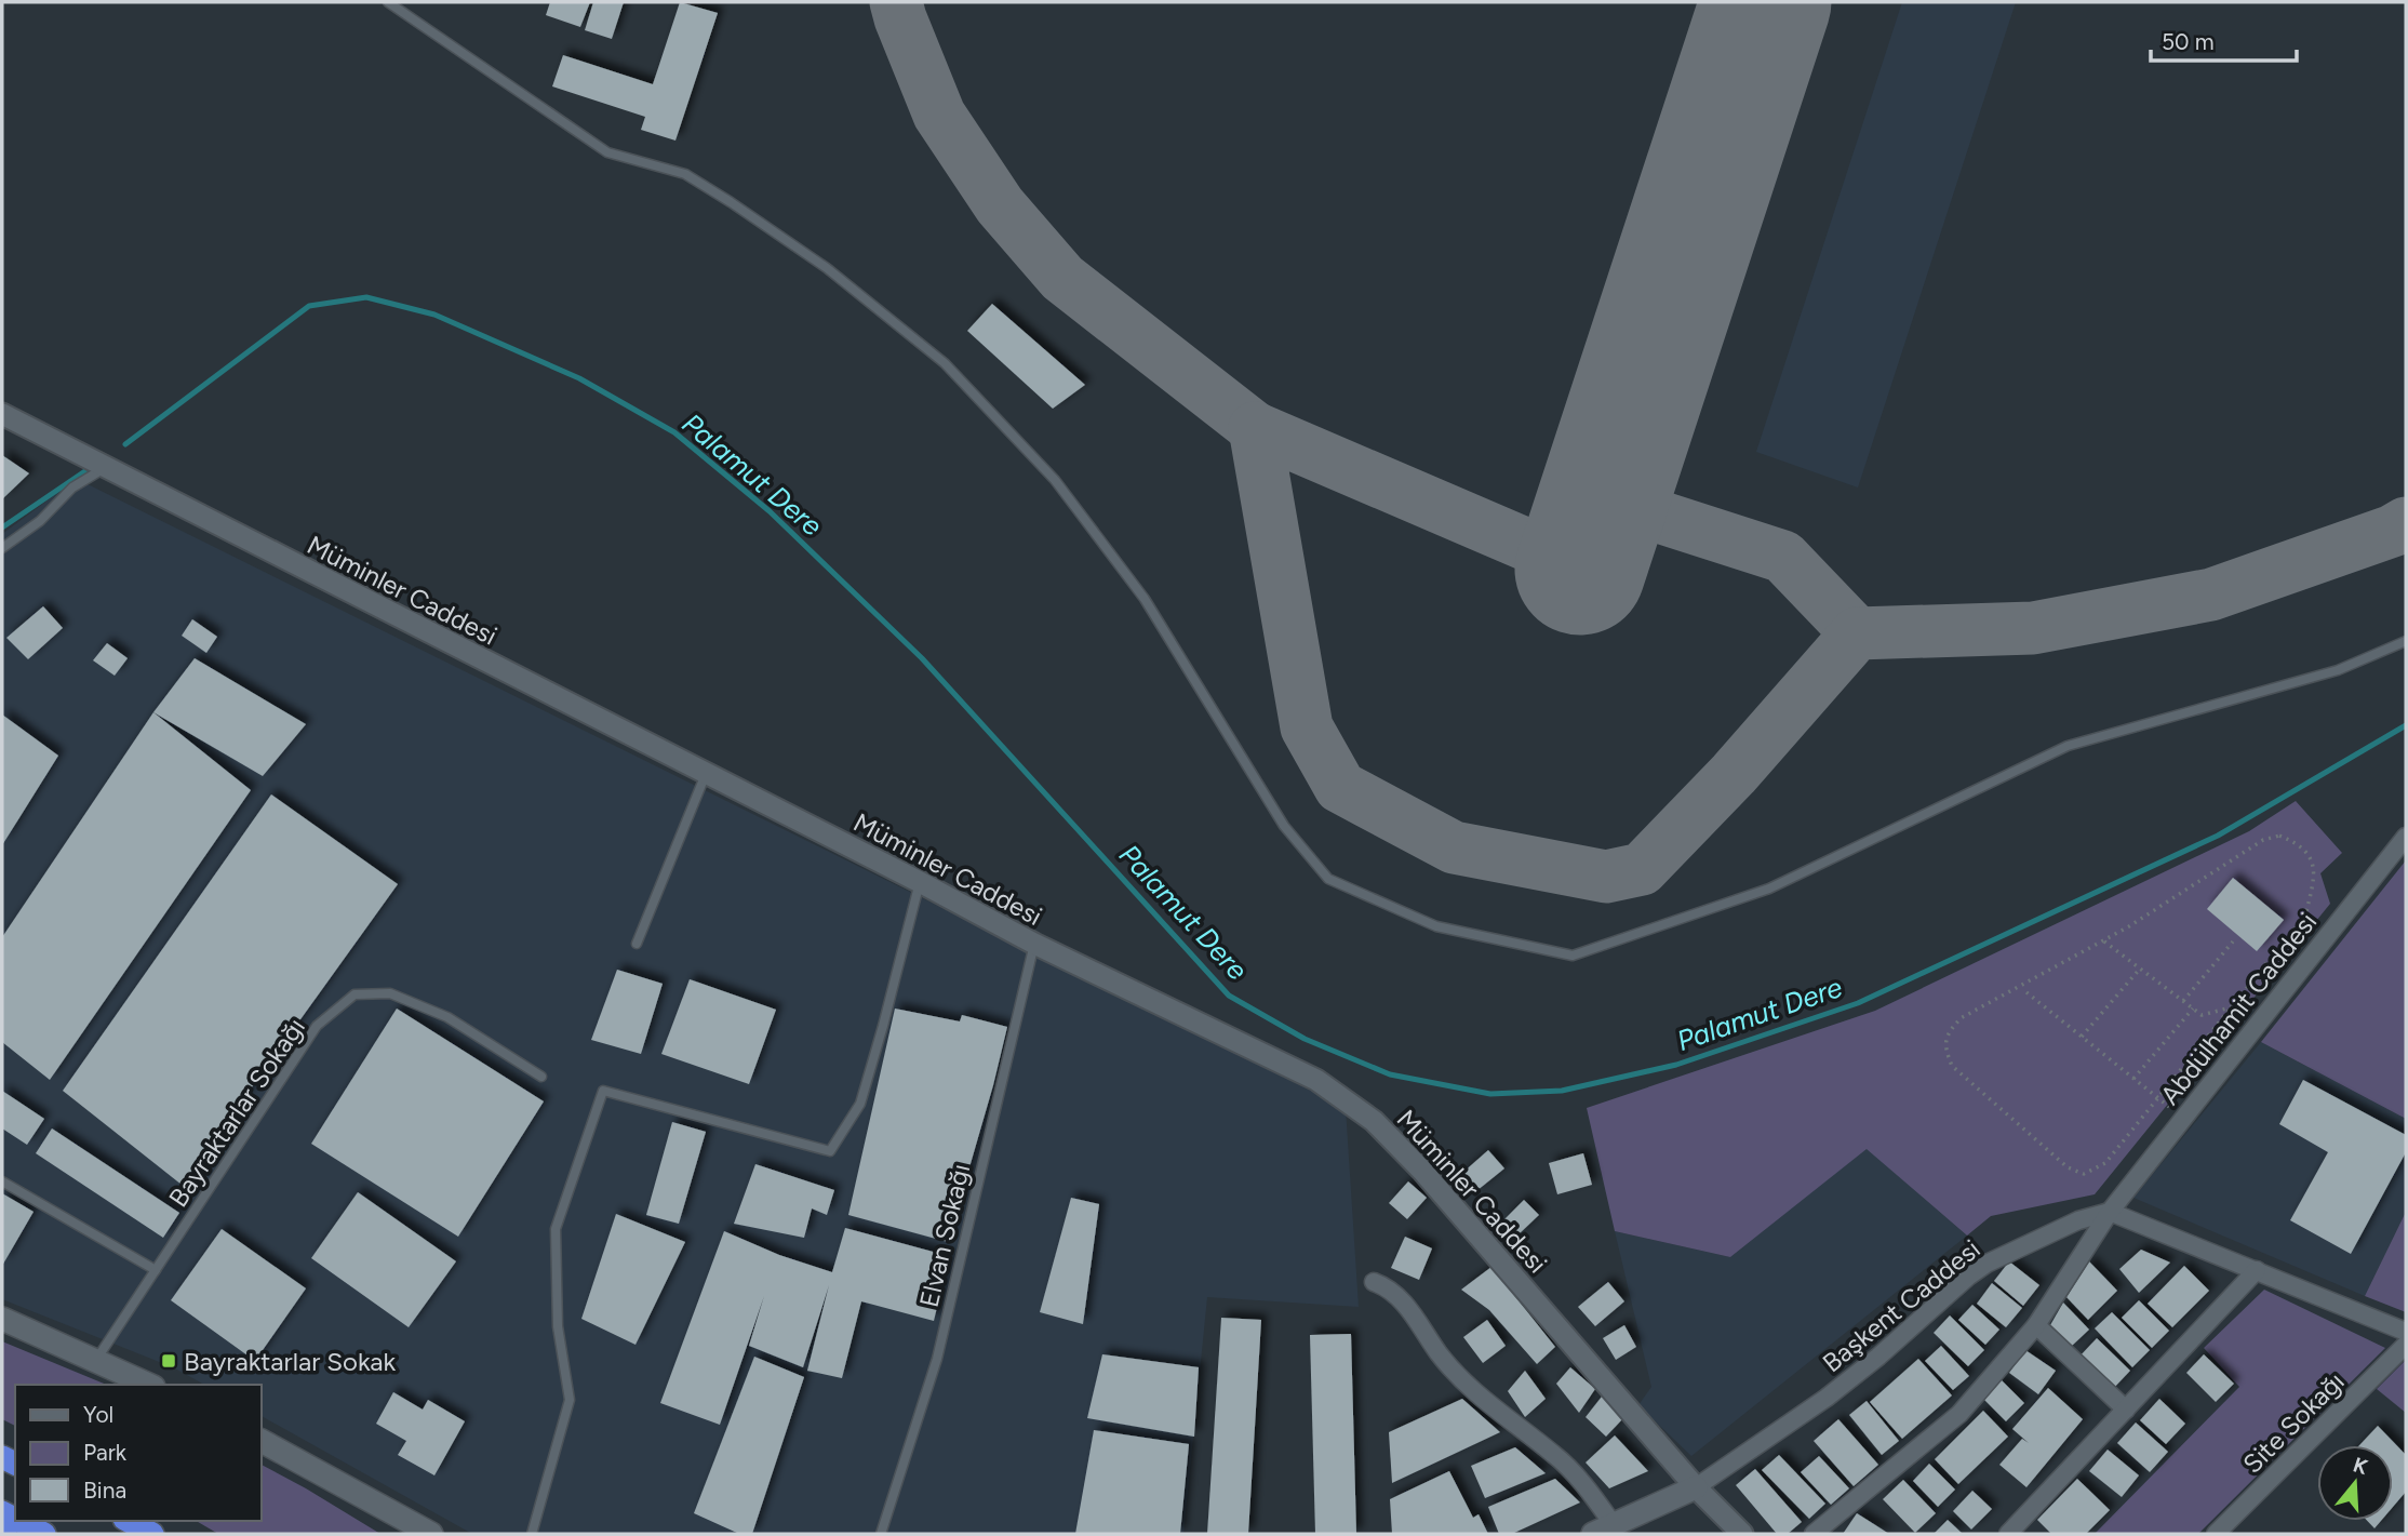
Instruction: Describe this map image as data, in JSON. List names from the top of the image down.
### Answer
{
  "streets": {
    "street": [
      "Müminler Caddesi",
      "Abdülhamit Caddesi",
      "Başkent Caddesi",
      "Site Sokağı"
    ],
    "lane": ["Bayraktarlar Sokağı", "Elvan Sokağı"]
  },
  "crossings": [
    ["Müminler Caddesi", "Elvan Sokağı"],
    ["Müminler Caddesi", "Başkent Caddesi"],
    ["Abdülhamit Caddesi", "Başkent Caddesi"]
  ],
  "water": ["Palamut Dere"],
  "places": {
    "transit": ["Bayraktarlar Sokak"]
  },
  "legend": ["Yol", "Park", "Bina"],
  "scale_bar": "50 m",
  "north": "top"
}
